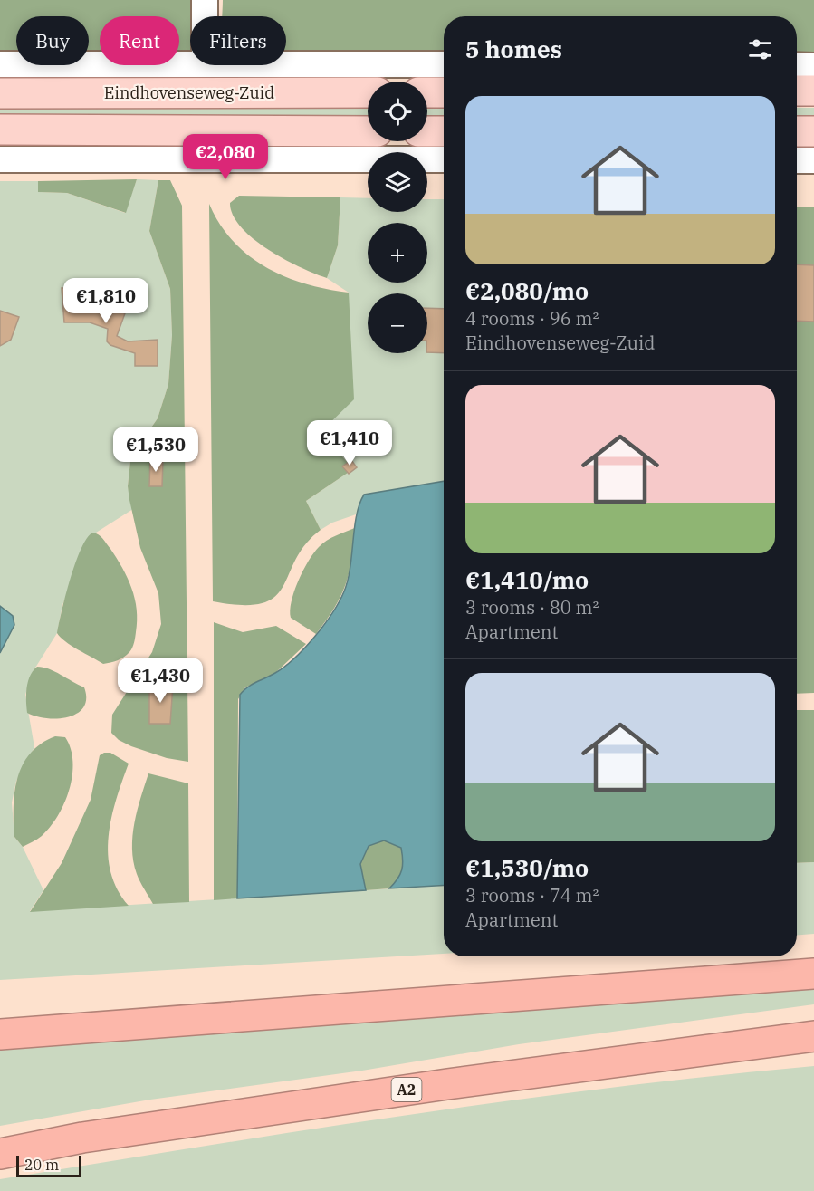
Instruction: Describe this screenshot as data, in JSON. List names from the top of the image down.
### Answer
{
  "streets": {
    "highway": ["A2"],
    "main road": ["Eindhovenseweg-Zuid"]
  },
  "scale_bar": "20 m",
  "page": {
    "chip": ["Buy", "Rent", "Filters"],
    "heading": "5 homes",
    "map_buttons": ["+", "−"],
    "list": [
      {
        "name": "€2,080/mo",
        "note": "4 rooms · 96 m² · Eindhovenseweg-Zuid"
      },
      {
        "name": "€1,410/mo",
        "note": "3 rooms · 80 m² · Apartment"
      },
      {
        "name": "€1,530/mo",
        "note": "3 rooms · 74 m² · Apartment"
      }
    ],
    "price": [
      "€2,080",
      "€1,810",
      "€1,410",
      "€1,530",
      "€1,430"
    ],
    "scale": "20 m"
  }
}
